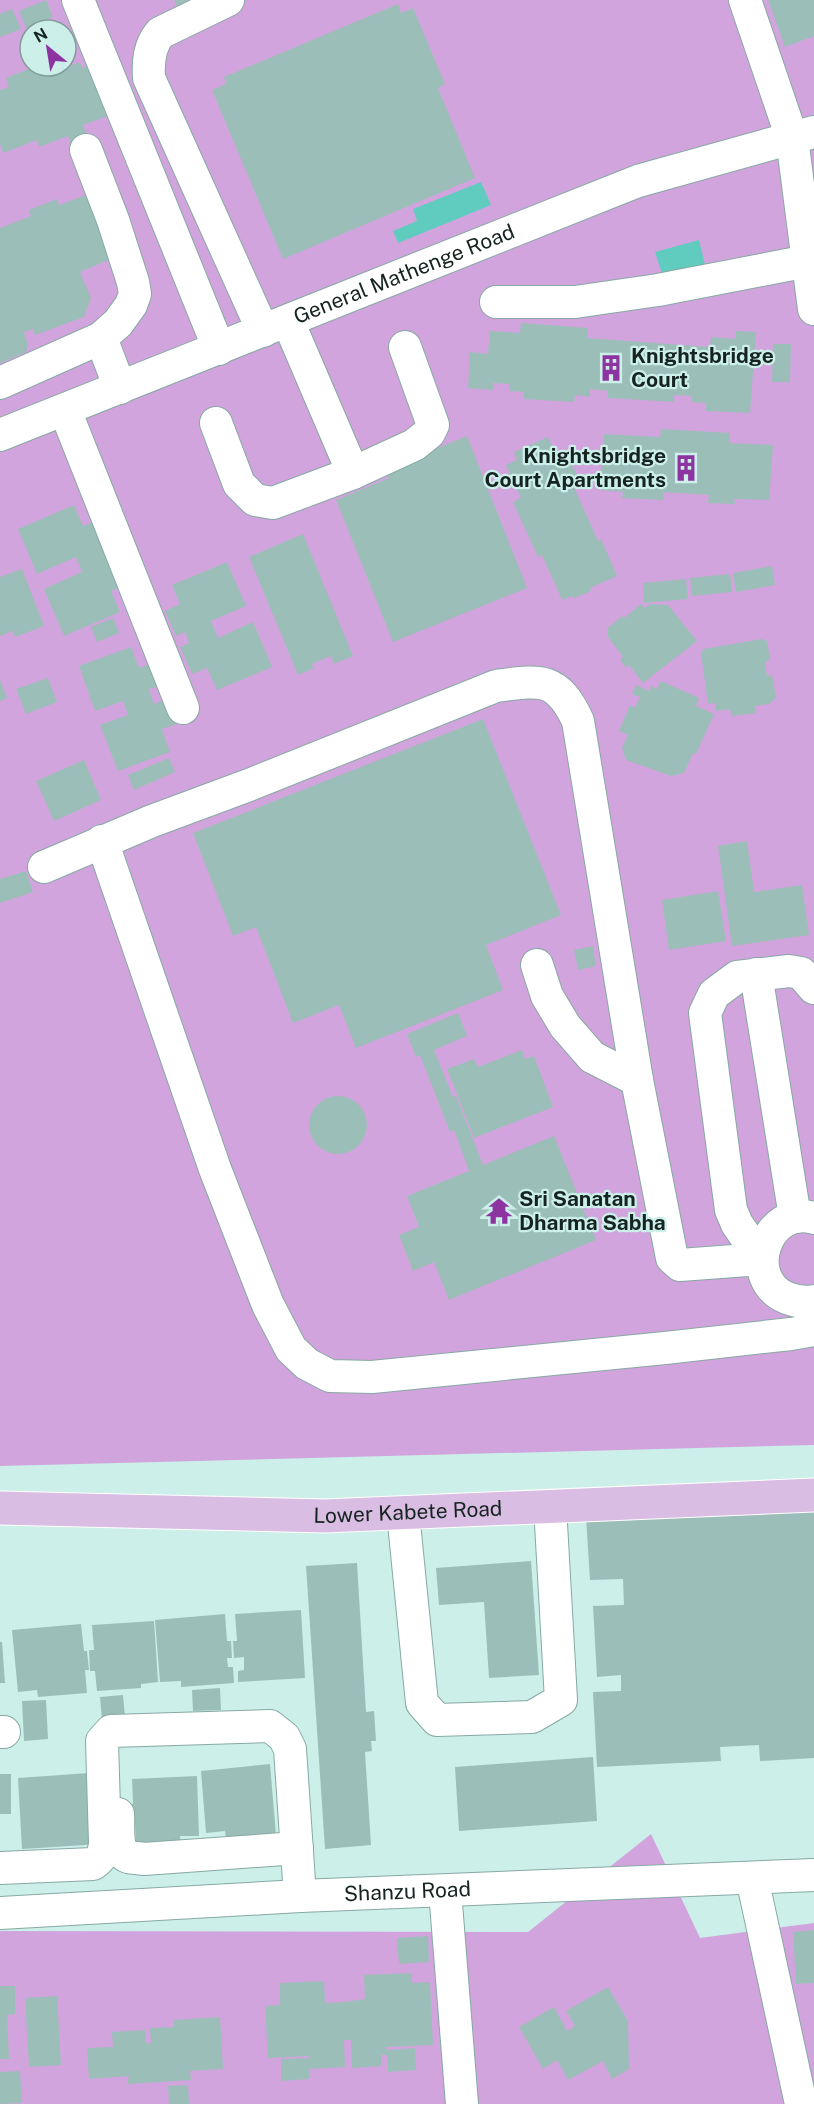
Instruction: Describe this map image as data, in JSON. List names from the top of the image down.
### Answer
{
  "streets": {
    "main road": ["Lower Kabete Road"],
    "street": ["General Mathenge Road", "Shanzu Road"]
  },
  "places": {
    "building": ["Knightsbridge Court", "Knightsbridge Court Apartments"],
    "temple": ["Sri Sanatan Dharma Sabha"]
  },
  "north": "top left"
}
